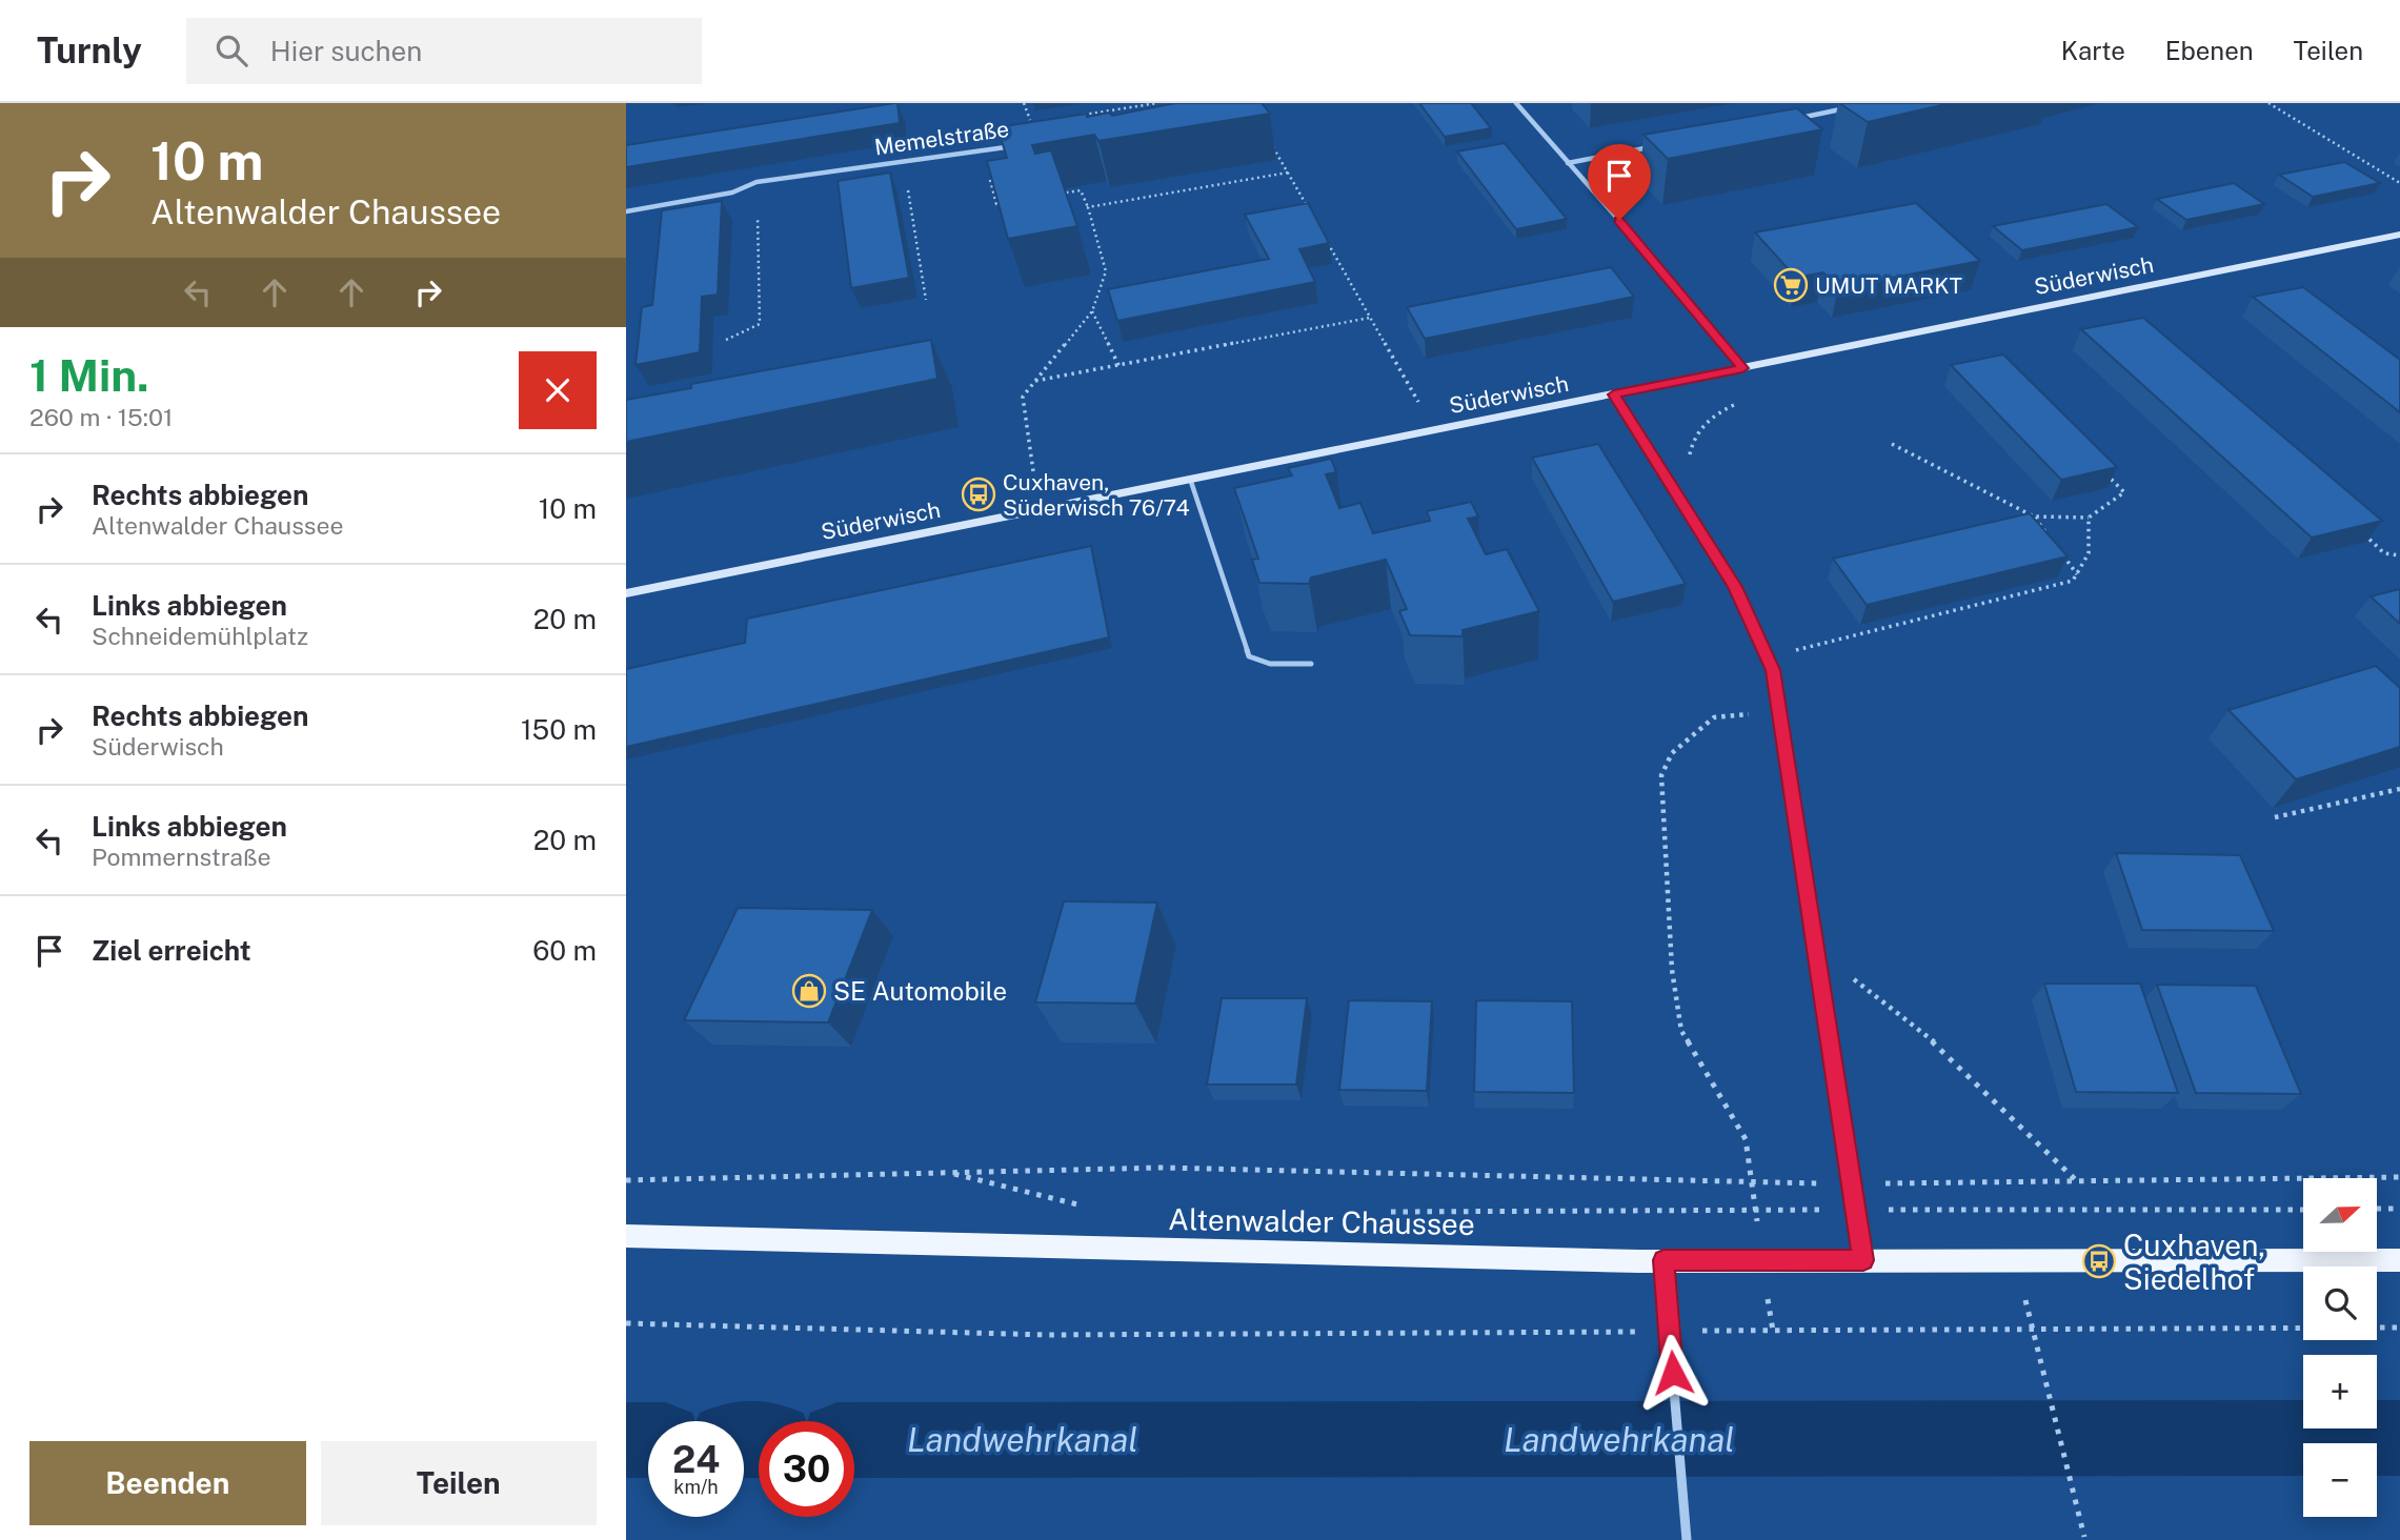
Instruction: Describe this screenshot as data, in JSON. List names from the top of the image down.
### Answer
{
  "streets": {
    "main road": ["Altenwalder Chaussee"],
    "street": ["Memelstraße", "Süderwisch"]
  },
  "water": ["Landwehrkanal"],
  "places": {
    "supermarket": ["UMUT MARKT"],
    "bus stop": ["Cuxhaven, Süderwisch 76/74", "Cuxhaven, Siedelhof"],
    "shop": ["SE Automobile"]
  },
  "north": "right",
  "page": {
    "header": "Turnly",
    "search": "Hier suchen",
    "nav": ["Karte", "Ebenen", "Teilen"],
    "turn": ["10 m", "Altenwalder Chaussee"],
    "heading": ["1 Min.", "260 m · 15:01"],
    "list": [
      {
        "name": "Rechts abbiegen",
        "note": "Altenwalder Chaussee",
        "value": "10 m"
      },
      {
        "name": "Links abbiegen",
        "note": "Schneidemühlplatz",
        "value": "20 m"
      },
      {
        "name": "Rechts abbiegen",
        "note": "Süderwisch",
        "value": "150 m"
      },
      {
        "name": "Links abbiegen",
        "note": "Pommernstraße",
        "value": "20 m"
      },
      {
        "name": "Ziel erreicht",
        "value": "60 m"
      }
    ],
    "map_buttons": ["+", "−"],
    "speed": "24 km/h",
    "limit": "30",
    "buttons": ["Beenden", "Teilen"]
  }
}
